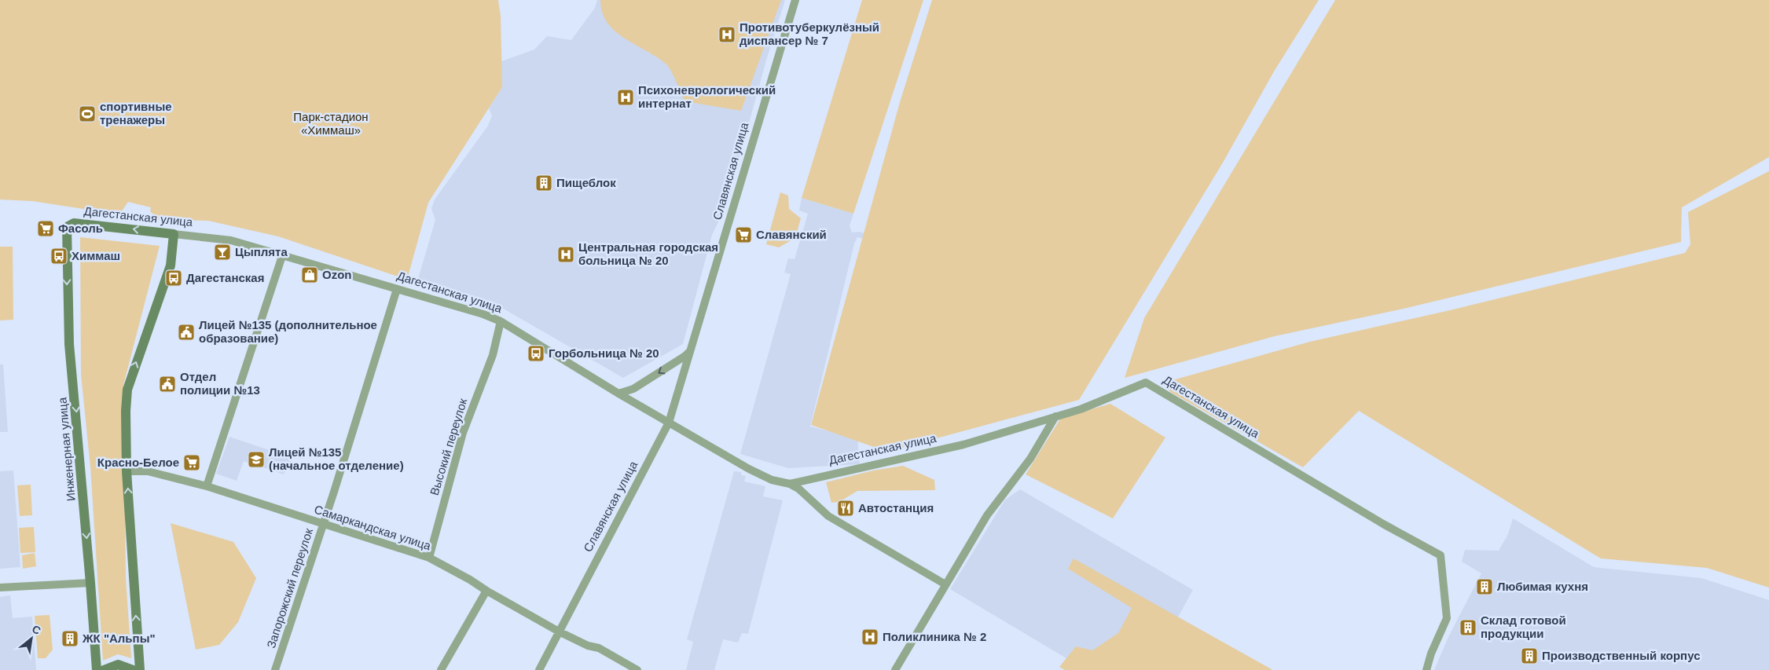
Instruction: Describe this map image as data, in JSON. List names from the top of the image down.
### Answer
{
  "streets": {
    "street": [
      "Славянская улица",
      "Дагестанская улица",
      "Высокий переулок",
      "Инженерная улица",
      "Самаркандская улица",
      "Запорожский переулок"
    ]
  },
  "crossings": [
    ["Славянская улица", "Дагестанская улица"],
    ["Славянская улица", "Самаркандская улица"],
    ["Дагестанская улица", "Высокий переулок"],
    ["Дагестанская улица", "Инженерная улица"],
    ["Дагестанская улица", "Запорожский переулок"],
    ["Высокий переулок", "Самаркандская улица"],
    ["Самаркандская улица", "Запорожский переулок"]
  ],
  "parks": ["Парк-стадион «Химмаш»"],
  "places": {
    "hospital": [
      "Противотуберкулёзный диспансер № 7",
      "Психоневрологический интернат",
      "Центральная городская больница № 20",
      "Поликлиника № 2"
    ],
    "sports": ["спортивные тренажеры"],
    "building": [
      "Пищеблок",
      "Любимая кухня",
      "Склад готовой продукции",
      "ЖК \"Альпы\"",
      "Производственный корпус"
    ],
    "supermarket": ["Фасоль", "Славянский", "Красно-Белое"],
    "bar": ["Цыплята"],
    "bus stop": ["Химмаш", "Дагестанская", "Горбольница № 20"],
    "shop": ["Ozon"],
    "public building": ["Лицей №135 (дополнительное образование)", "Отдел полиции №13"],
    "school or university": ["Лицей №135 (начальное отделение)"],
    "restaurant": ["Автостанция"]
  },
  "north": "top right"
}
